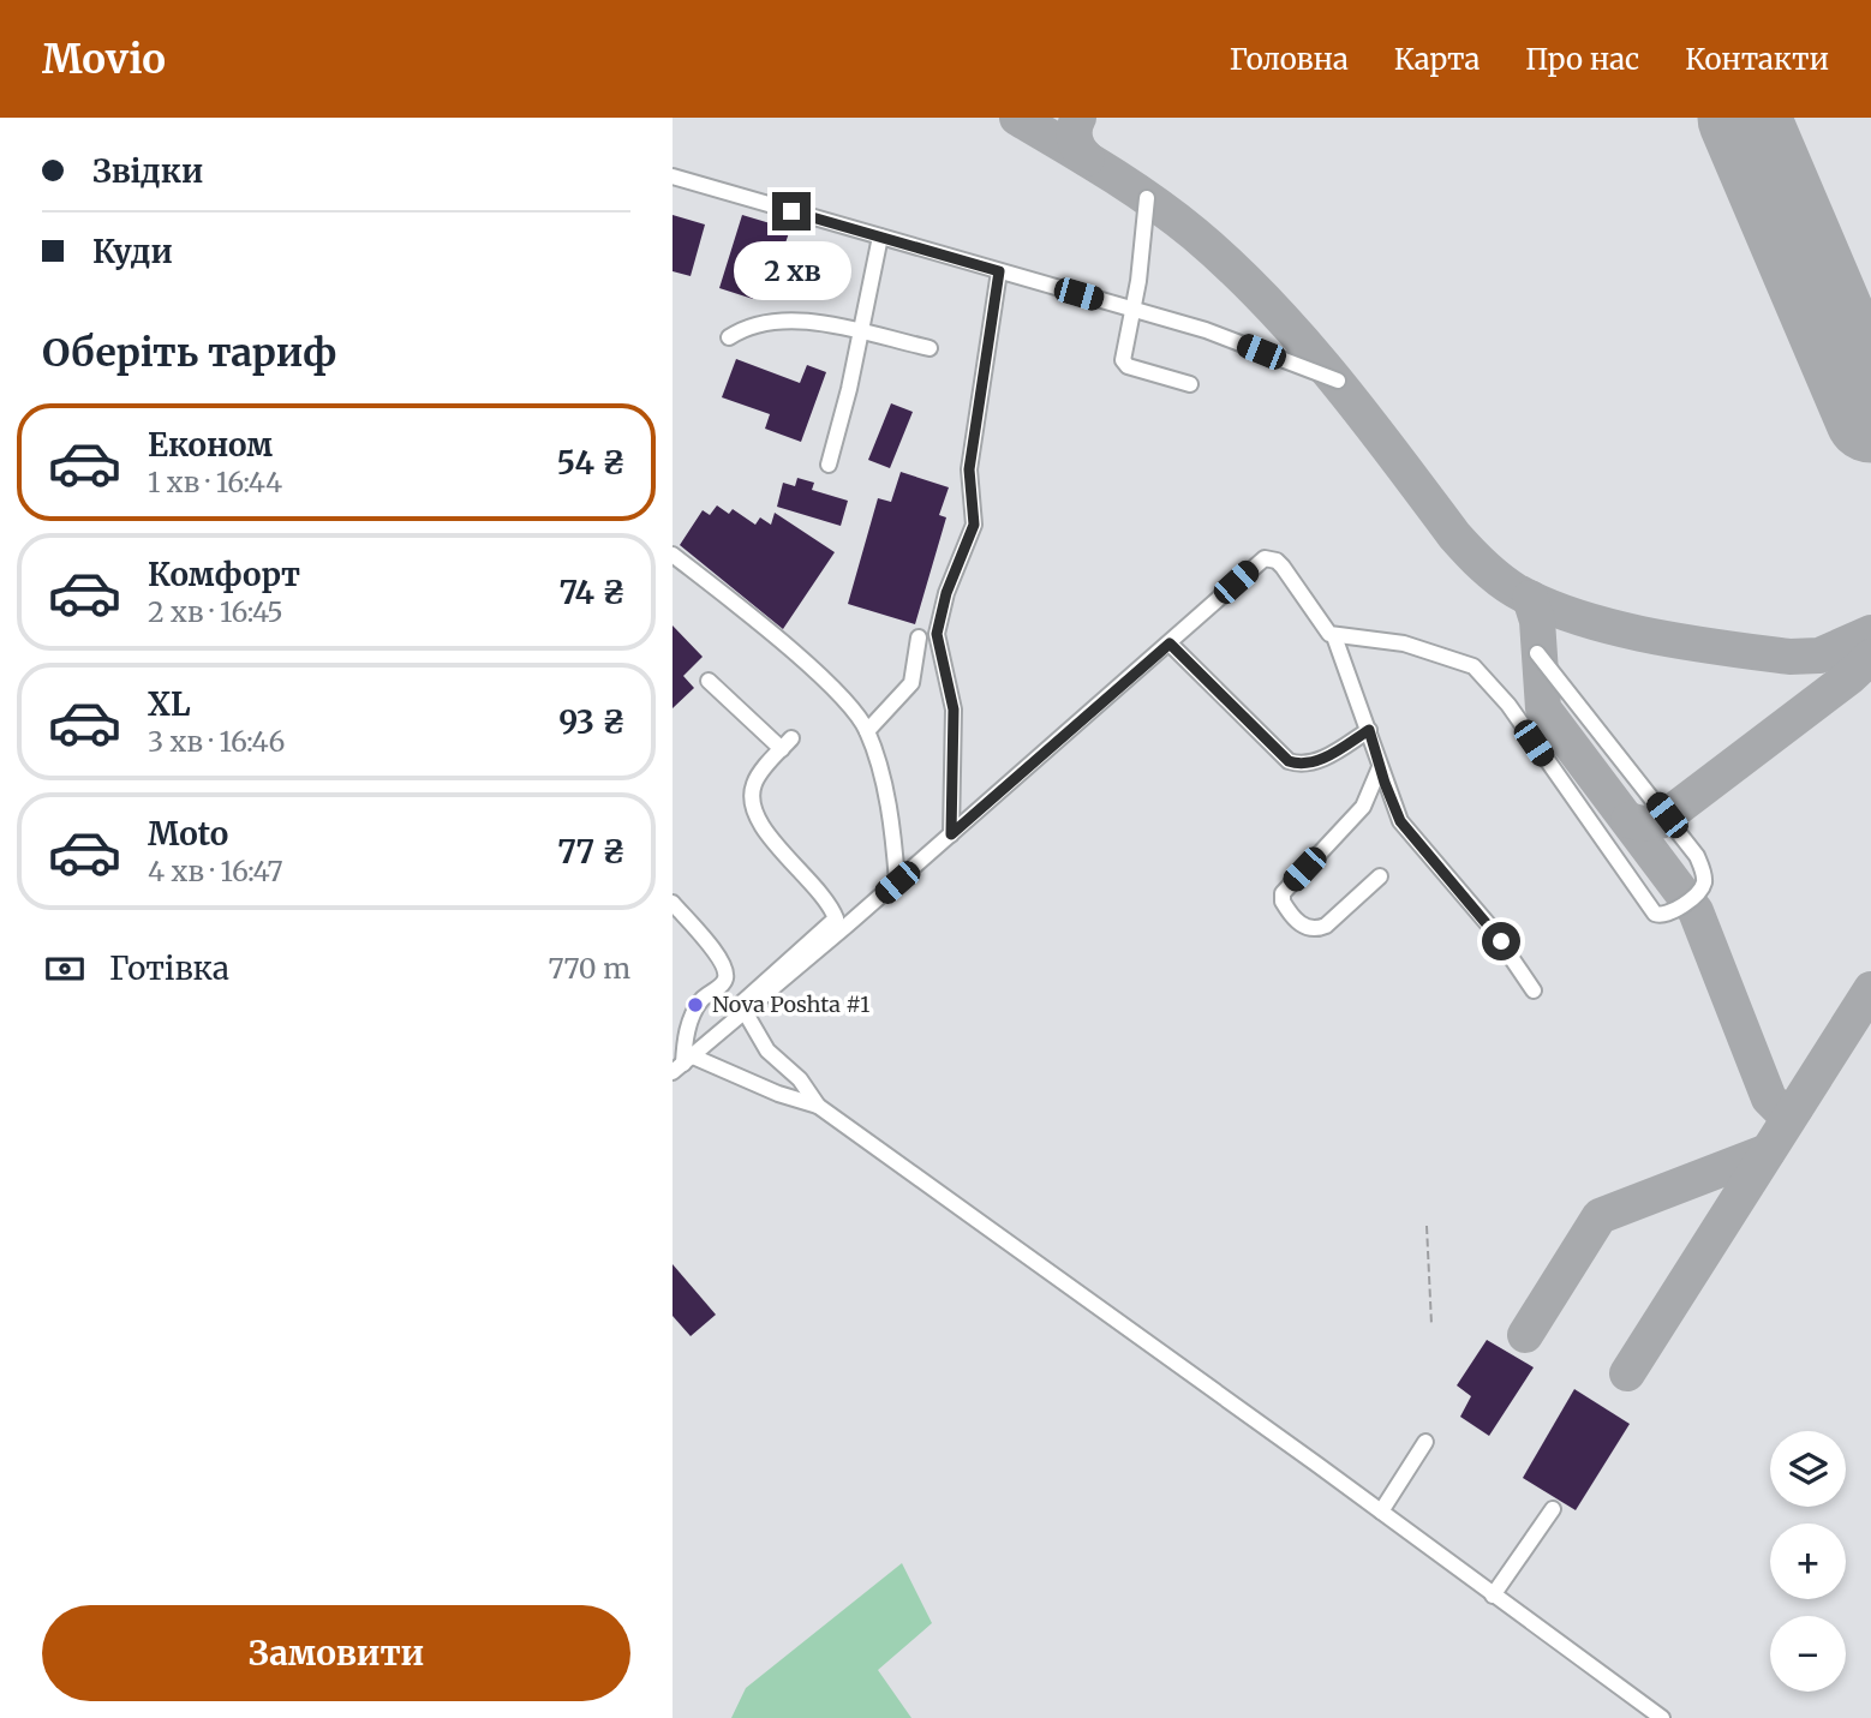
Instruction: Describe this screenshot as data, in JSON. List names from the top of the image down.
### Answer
{
  "places": ["Nova Poshta #1"],
  "page": {
    "header": "Movio",
    "nav": [
      "Головна",
      "Карта",
      "Про нас",
      "Контакти"
    ],
    "banner": ["Звідки", "Куди"],
    "bubble": "2 хв",
    "heading": "Оберіть тариф",
    "list": [
      {
        "name": "Економ",
        "note": "1 хв · 16:44",
        "value": "54 ₴"
      },
      {
        "name": "Комфорт",
        "note": "2 хв · 16:45",
        "value": "74 ₴"
      },
      {
        "name": "XL",
        "note": "3 хв · 16:46",
        "value": "93 ₴"
      },
      {
        "name": "Moto",
        "note": "4 хв · 16:47",
        "value": "77 ₴"
      }
    ],
    "pay": ["Готівка", "770 m"],
    "map_buttons": ["+", "−"],
    "buttons": "Замовити"
  }
}
